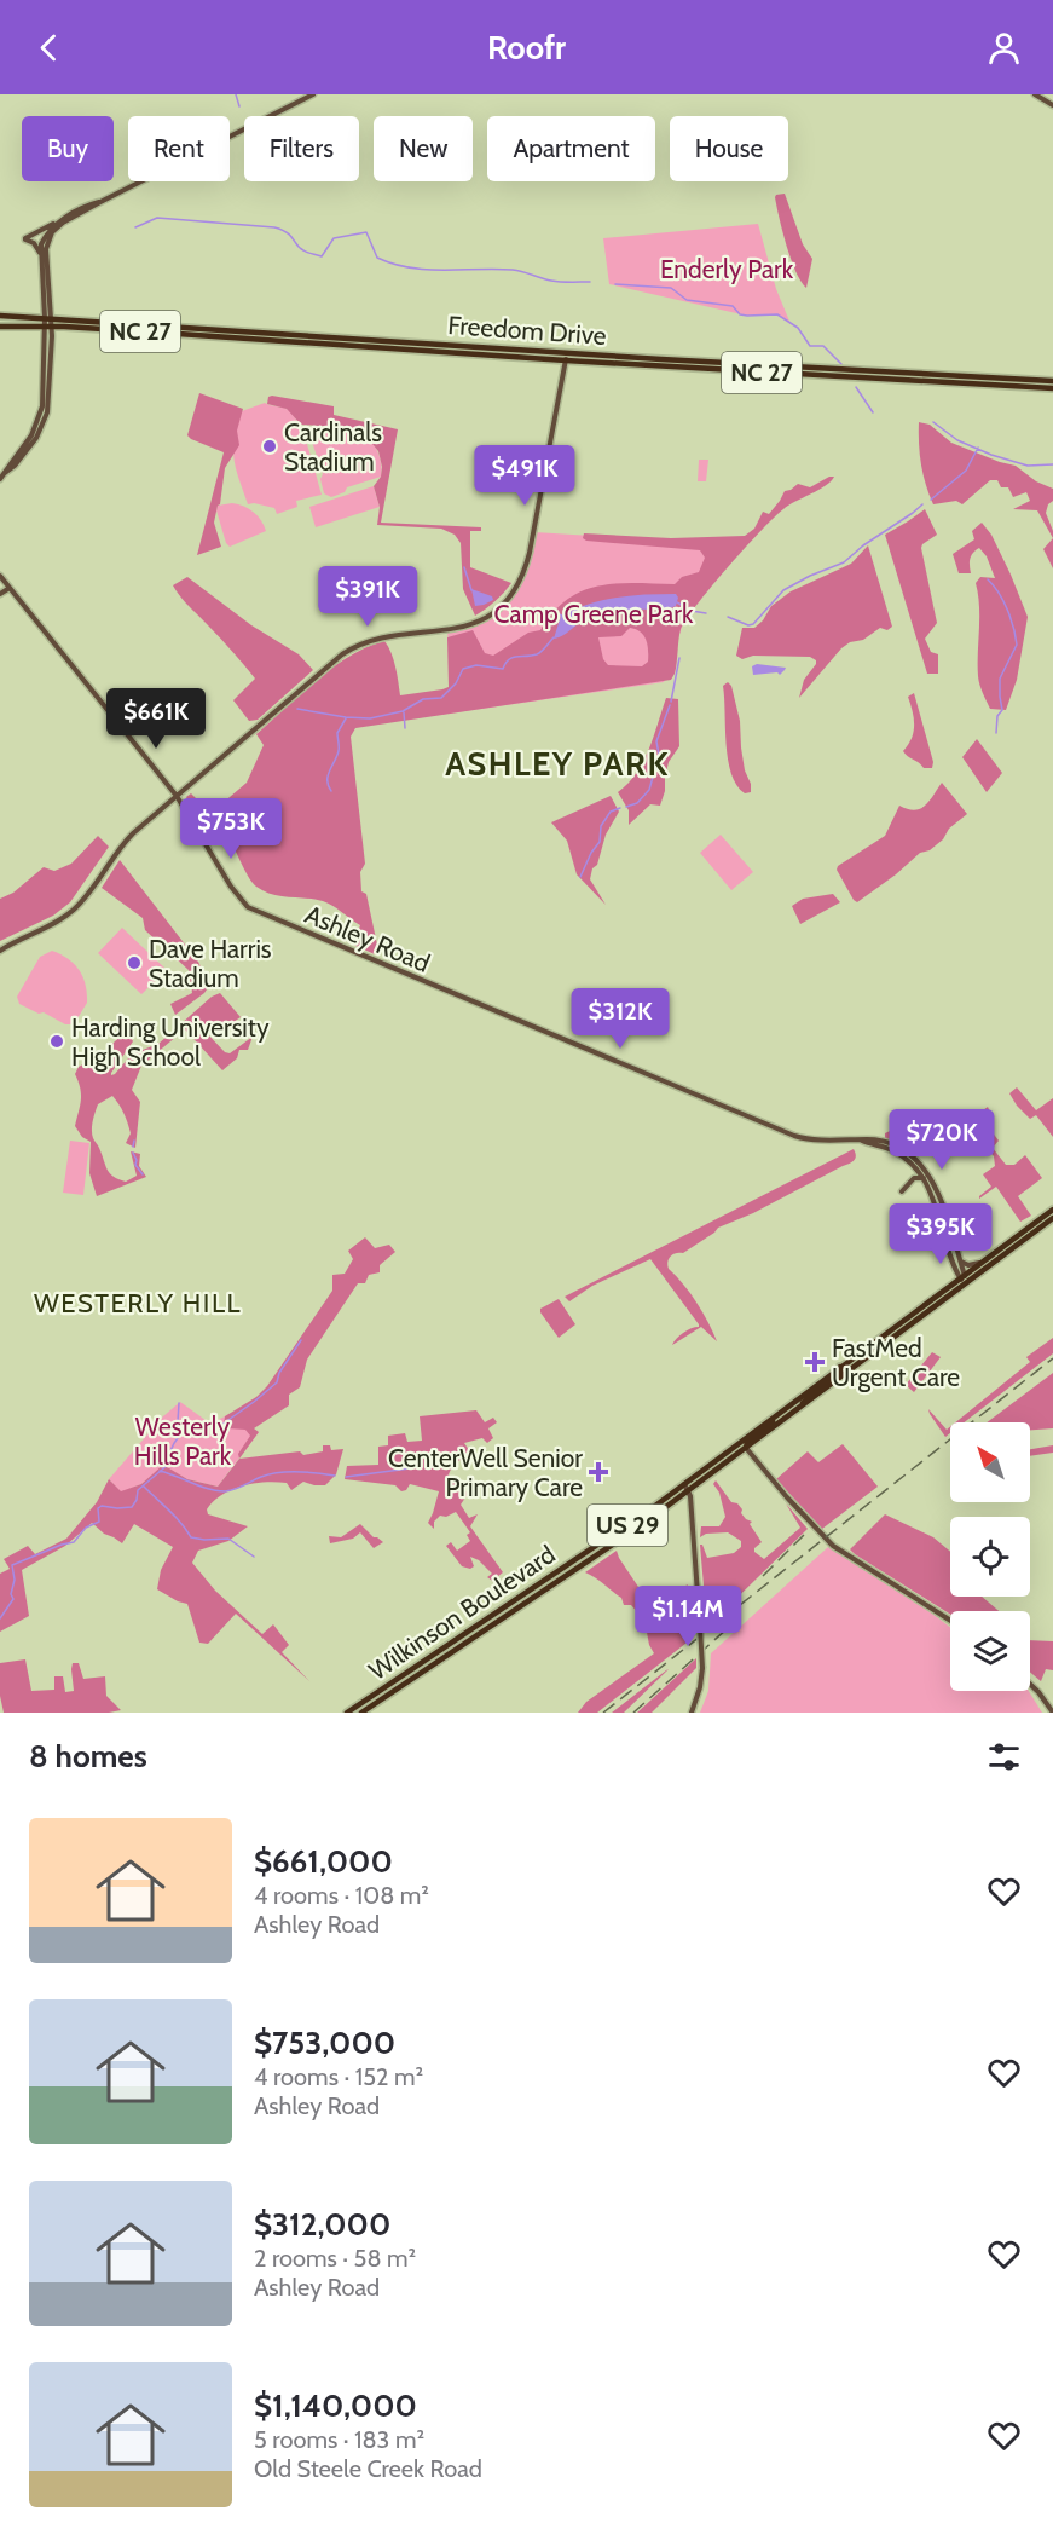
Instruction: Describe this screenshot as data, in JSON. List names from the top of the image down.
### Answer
{
  "streets": {
    "main road": [
      "Freedom Drive",
      "NC 27",
      "US 29",
      "Wilkinson Boulevard"
    ],
    "street": ["Ashley Road"]
  },
  "crossings": [
    ["Ashley Road", "Wilkinson Boulevard"]
  ],
  "districts": ["ASHLEY PARK", "WESTERLY HILL"],
  "parks": ["Enderly Park", "Camp Greene Park", "Westerly Hills Park"],
  "places": {
    "other": ["Cardinals Stadium", "Dave Harris Stadium", "Harding University High School"],
    "health": ["FastMed Urgent Care", "CenterWell Senior Primary Care"]
  },
  "north": "top left",
  "page": {
    "header": "Roofr",
    "chip": [
      "Buy",
      "Rent",
      "Filters",
      "New",
      "Apartment",
      "House"
    ],
    "price": [
      "$491K",
      "$391K",
      "$661K",
      "$753K",
      "$312K",
      "$720K",
      "$395K",
      "$1.14M"
    ],
    "heading": "8 homes",
    "list": [
      {
        "name": "$661,000",
        "note": "4 rooms · 108 m² · Ashley Road"
      },
      {
        "name": "$753,000",
        "note": "4 rooms · 152 m² · Ashley Road"
      },
      {
        "name": "$312,000",
        "note": "2 rooms · 58 m² · Ashley Road"
      },
      {
        "name": "$1,140,000",
        "note": "5 rooms · 183 m² · Old Steele Creek Road"
      }
    ]
  }
}
